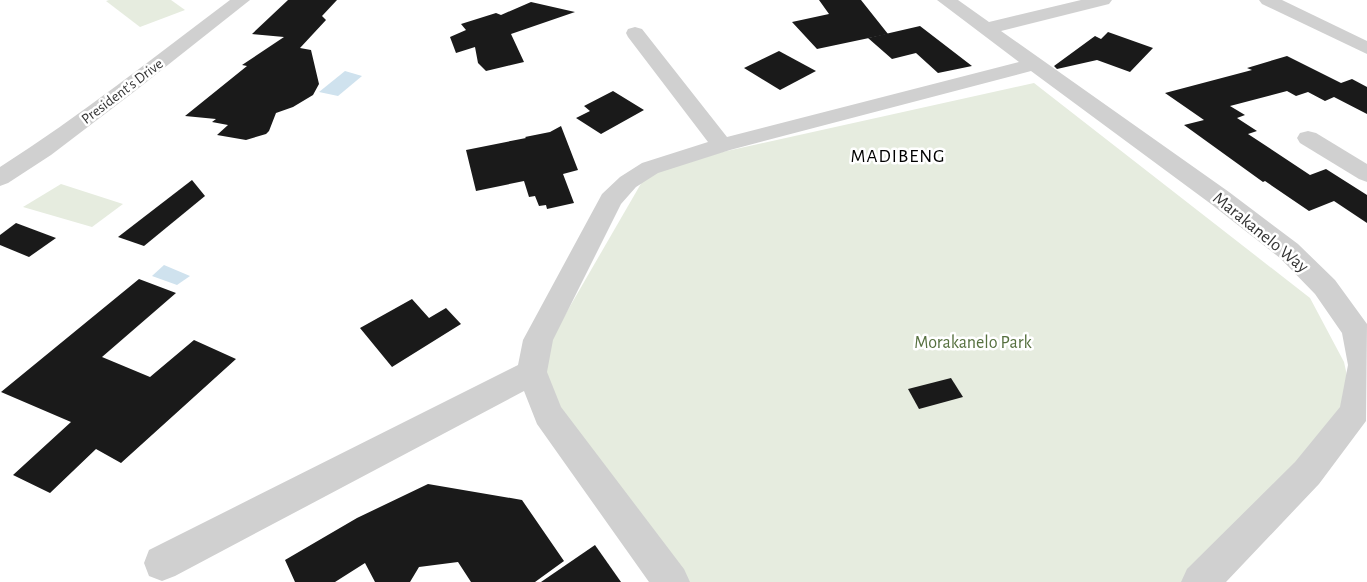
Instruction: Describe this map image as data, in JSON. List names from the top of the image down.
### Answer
{
  "streets": {
    "street": ["President's Drive", "Marakanelo Way"]
  },
  "districts": ["MADIBENG"],
  "parks": ["Morakanelo Park"]
}
